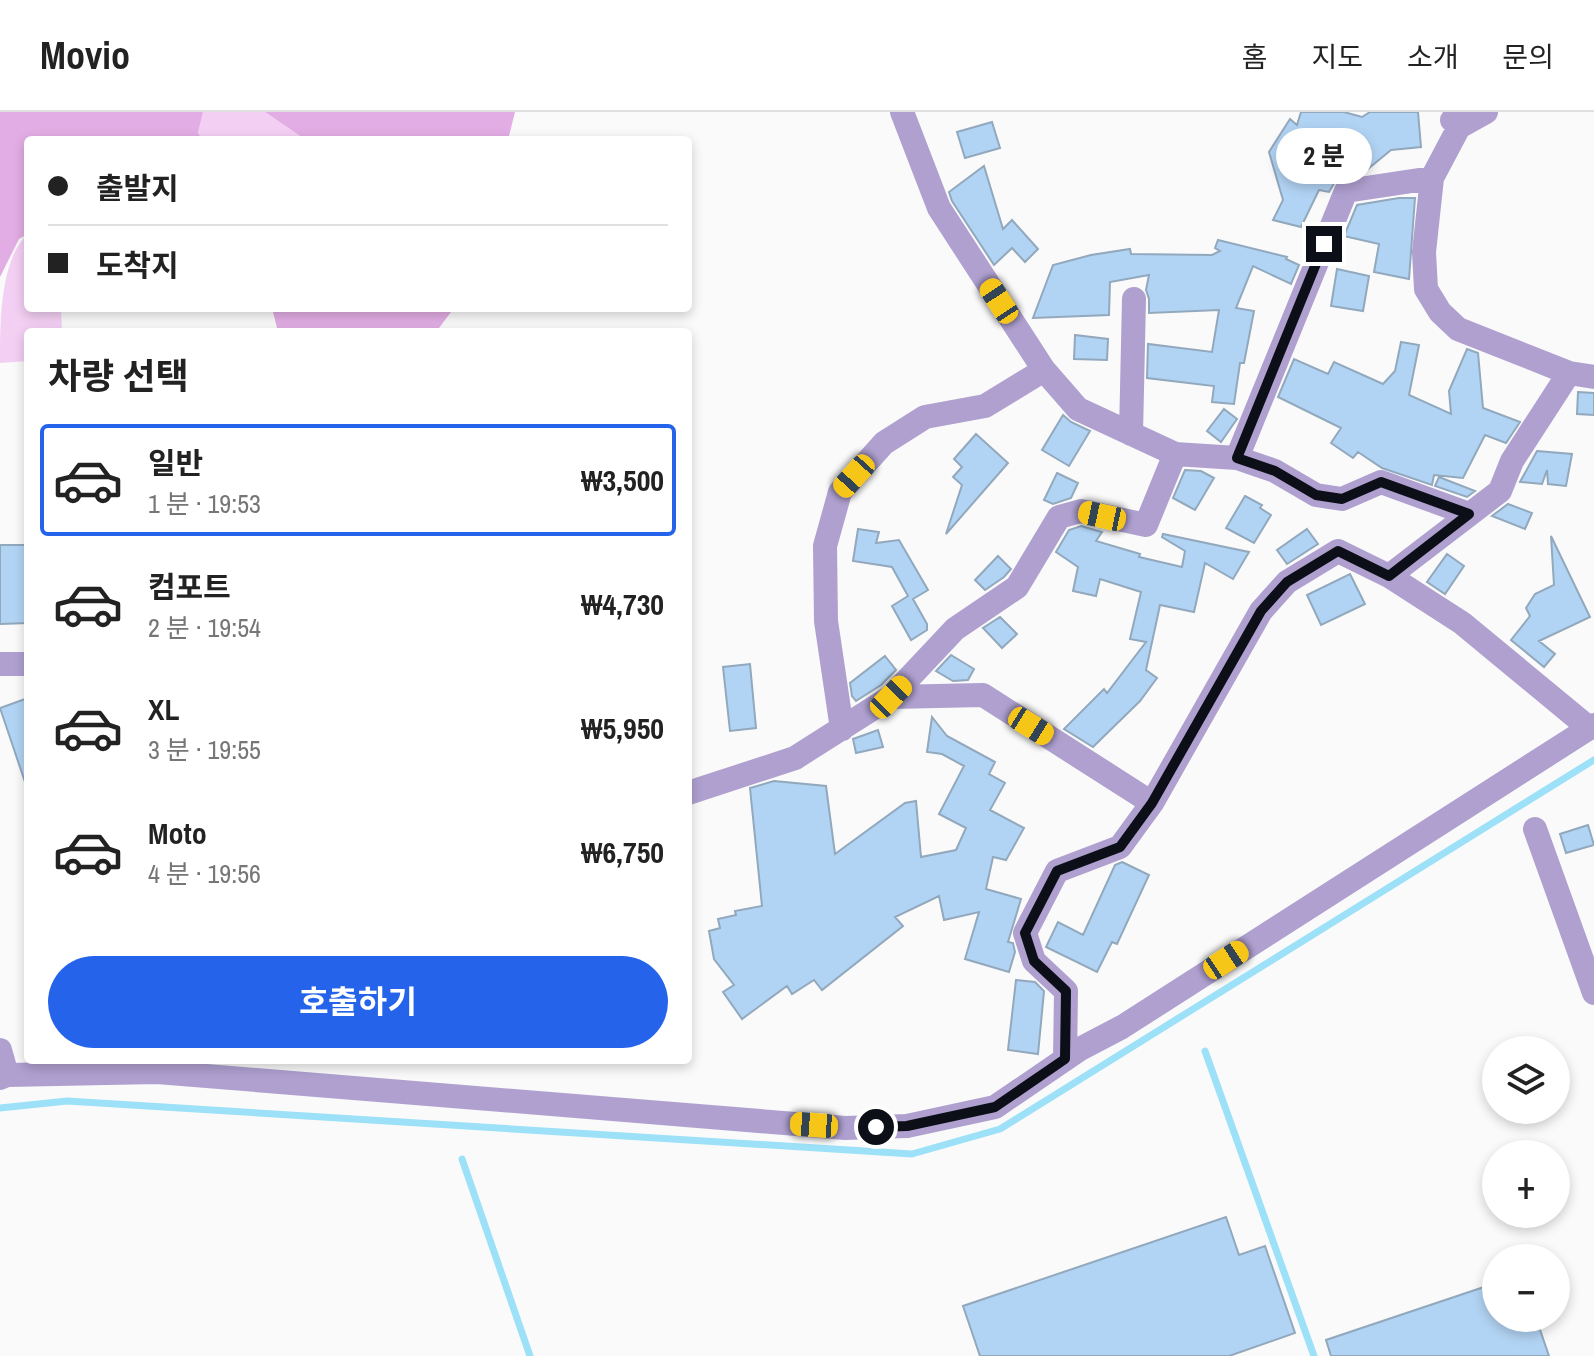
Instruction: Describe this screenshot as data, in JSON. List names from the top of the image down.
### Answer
{
  "page": {
    "header": "Movio",
    "nav": [
      "홈",
      "지도",
      "소개",
      "문의"
    ],
    "bubble": "2 분",
    "banner": ["출발지", "도착지"],
    "heading": "차량 선택",
    "list": [
      {
        "name": "일반",
        "note": "1 분 · 19:53",
        "value": "₩3,500"
      },
      {
        "name": "컴포트",
        "note": "2 분 · 19:54",
        "value": "₩4,730"
      },
      {
        "name": "XL",
        "note": "3 분 · 19:55",
        "value": "₩5,950"
      },
      {
        "name": "Moto",
        "note": "4 분 · 19:56",
        "value": "₩6,750"
      }
    ],
    "buttons": "호출하기",
    "map_buttons": ["+", "−"]
  }
}
